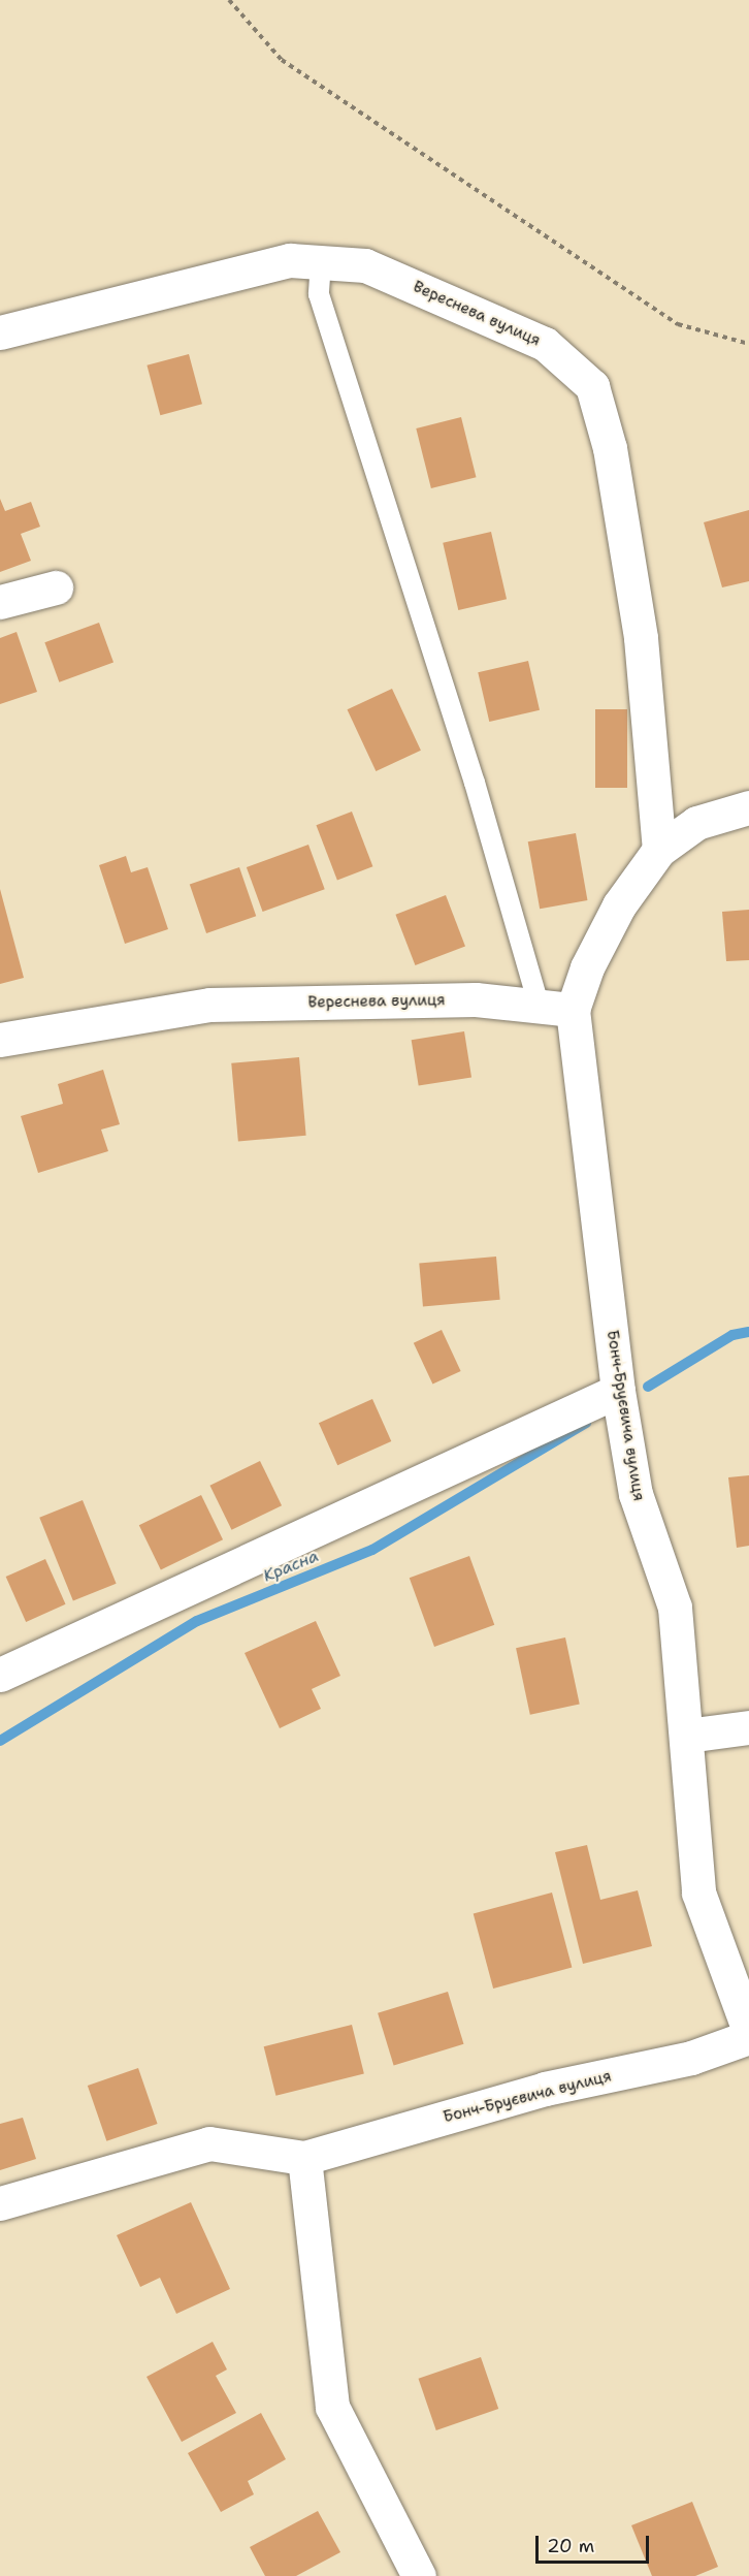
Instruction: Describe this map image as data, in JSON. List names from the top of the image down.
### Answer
{
  "streets": {
    "street": ["Вереснева вулиця", "Бонч-Бруєвича вулиця"]
  },
  "crossings": [
    ["Вереснева вулиця", "Бонч-Бруєвича вулиця"]
  ],
  "water": ["Красна"],
  "scale_bar": "20 m"
}
